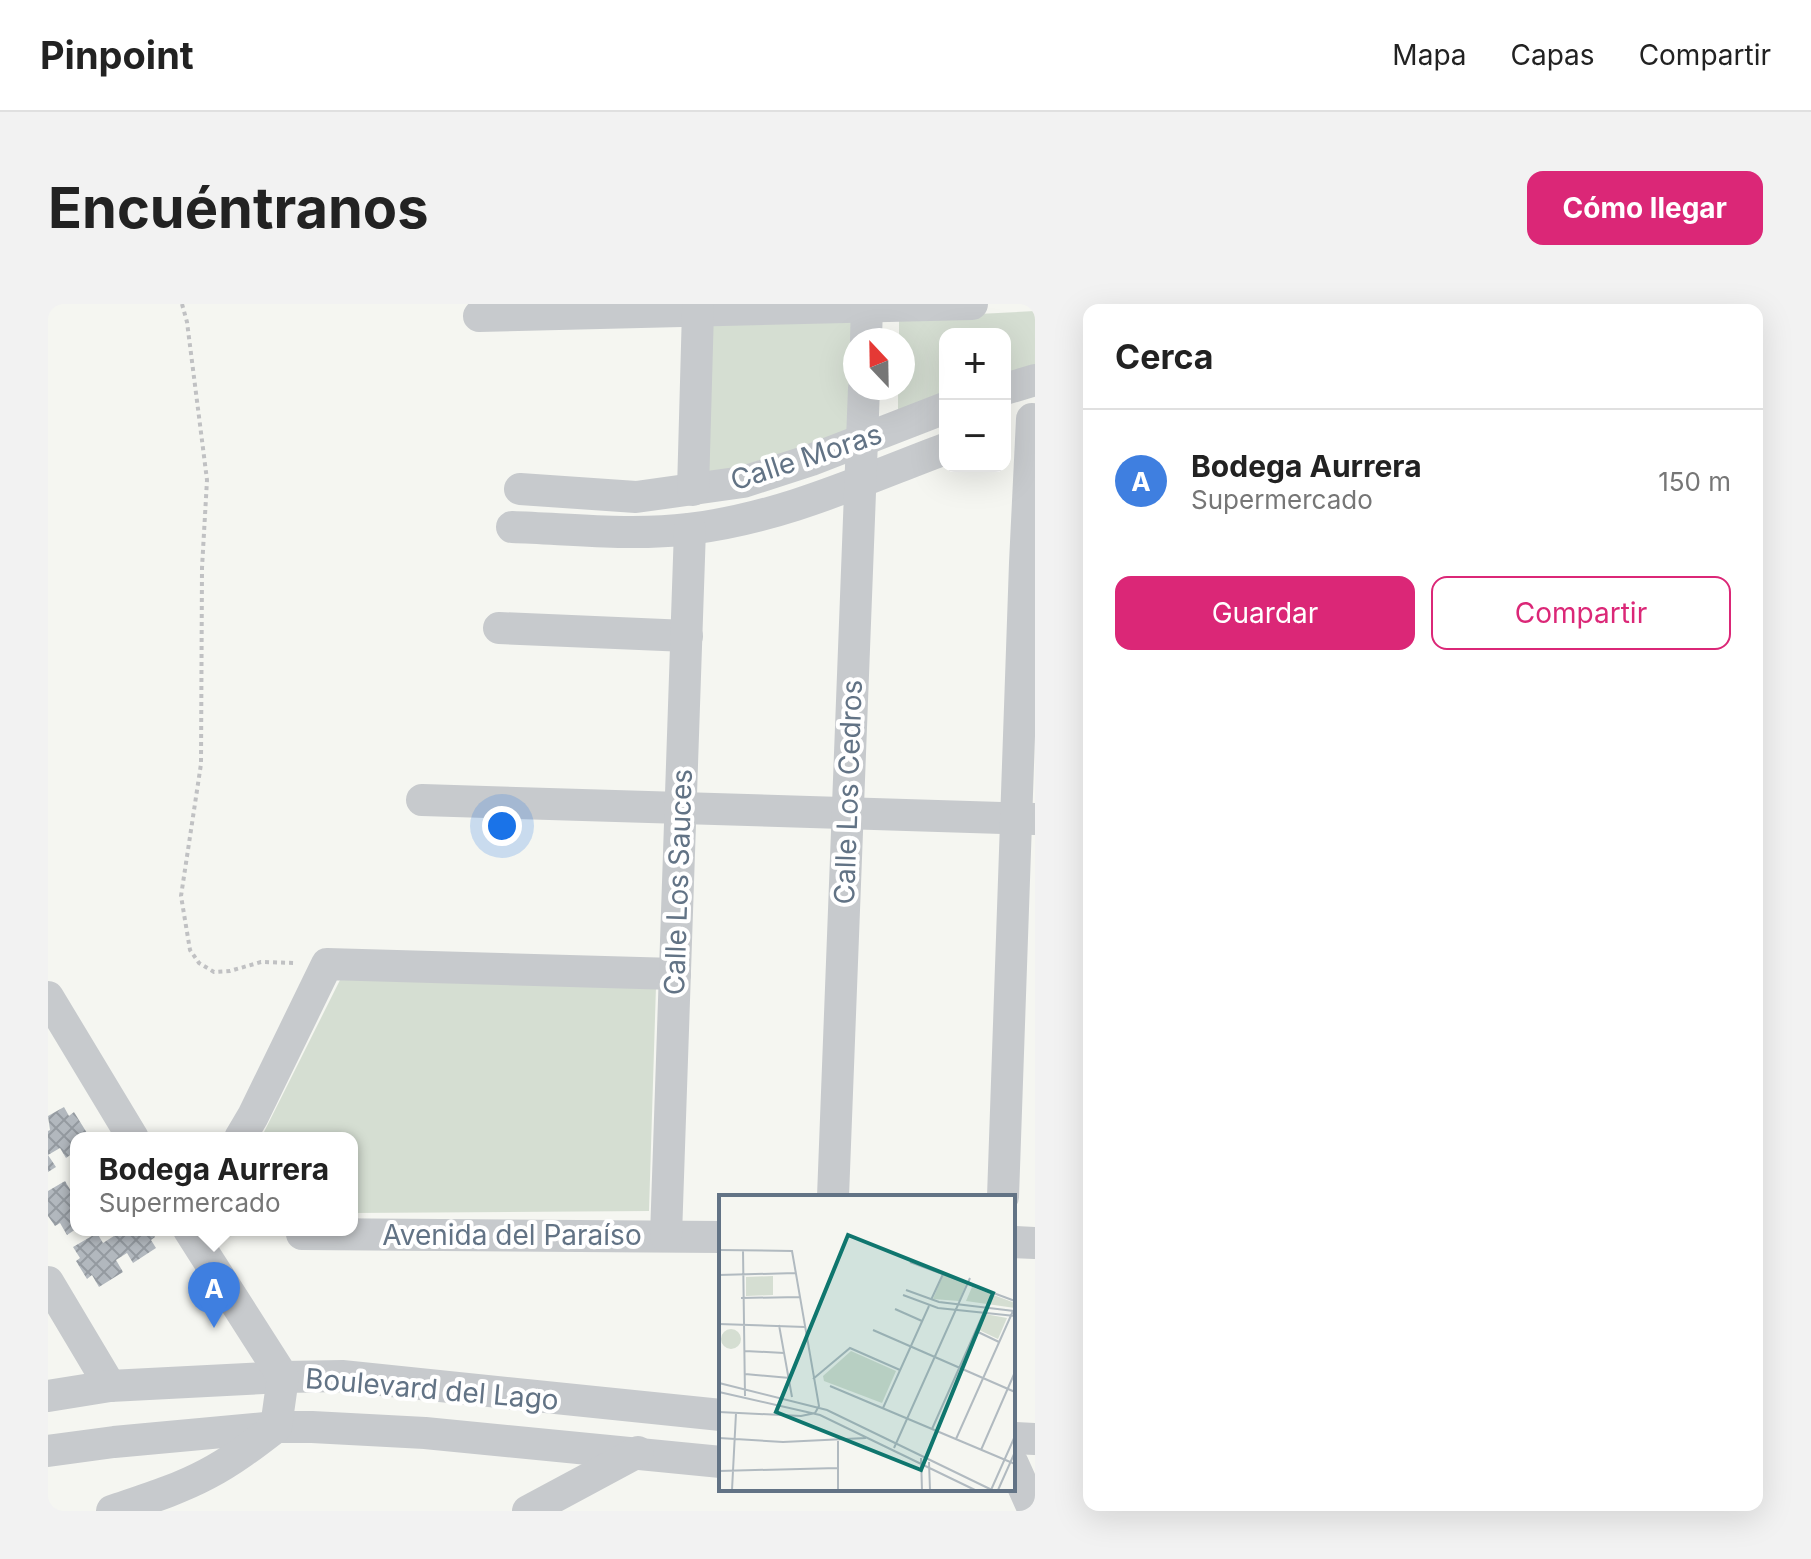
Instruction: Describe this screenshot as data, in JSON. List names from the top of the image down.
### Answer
{
  "streets": {
    "street": [
      "Calle Moras",
      "Calle Los Cedros",
      "Calle Los Sauces",
      "Avenida del Paraíso",
      "Boulevard del Lago"
    ]
  },
  "crossings": [
    ["Calle Moras", "Calle Los Cedros"],
    ["Calle Los Sauces", "Avenida del Paraíso"]
  ],
  "north": "top",
  "page": {
    "header": "Pinpoint",
    "nav": ["Mapa", "Capas", "Compartir"],
    "buttons": [
      "Cómo llegar",
      ["Guardar", "Compartir"]
    ],
    "title": "Encuéntranos",
    "heading": "Cerca",
    "map_buttons": ["+", "−"],
    "list": [
      {
        "mark": "A",
        "name": "Bodega Aurrera",
        "note": "Supermercado",
        "value": "150 m"
      }
    ],
    "popup": ["Bodega Aurrera", "Supermercado"],
    "pins": "A"
  }
}
